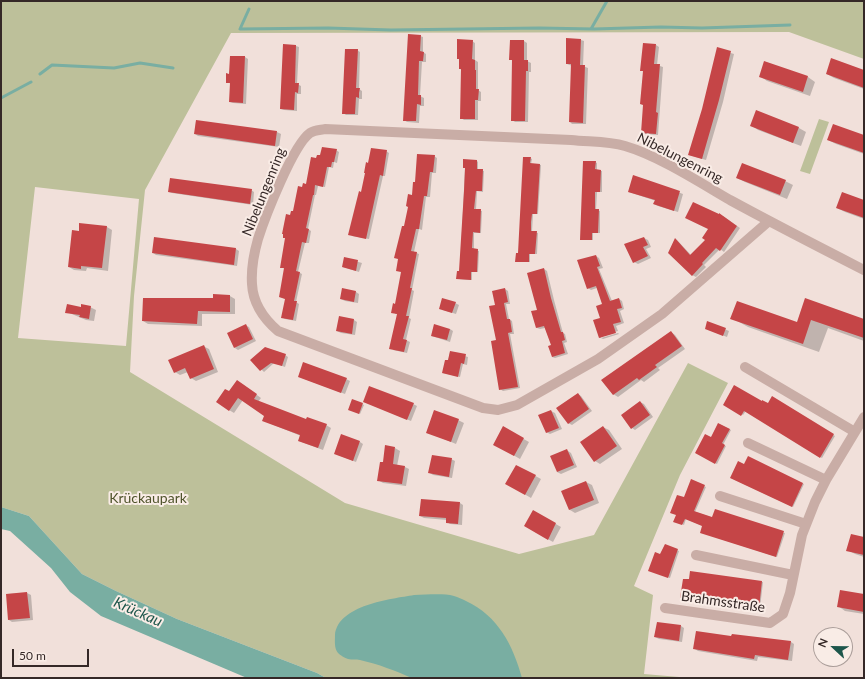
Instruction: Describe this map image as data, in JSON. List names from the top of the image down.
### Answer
{
  "streets": {
    "street": ["Nibelungenring", "Brahmsstraße"]
  },
  "water": ["Krückau"],
  "parks": ["Krückaupark"],
  "scale_bar": "50 m",
  "north": "left"
}
